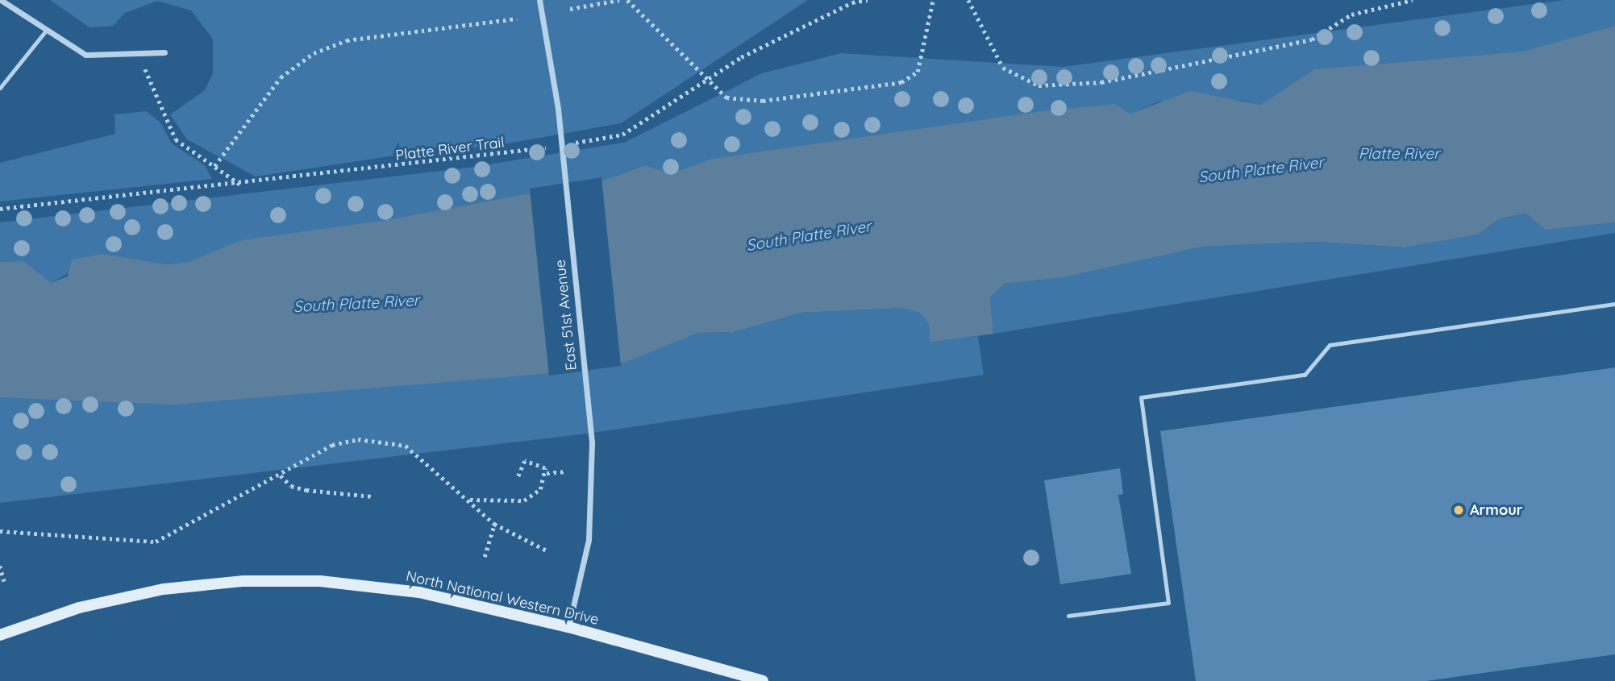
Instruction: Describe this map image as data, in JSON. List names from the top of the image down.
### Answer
{
  "streets": {
    "street": ["East 51st Avenue", "North National Western Drive"],
    "path": ["Platte River Trail"]
  },
  "crossings": [
    ["East 51st Avenue", "North National Western Drive"]
  ],
  "water": ["Platte River", "South Platte River"],
  "places": ["Armour"]
}
